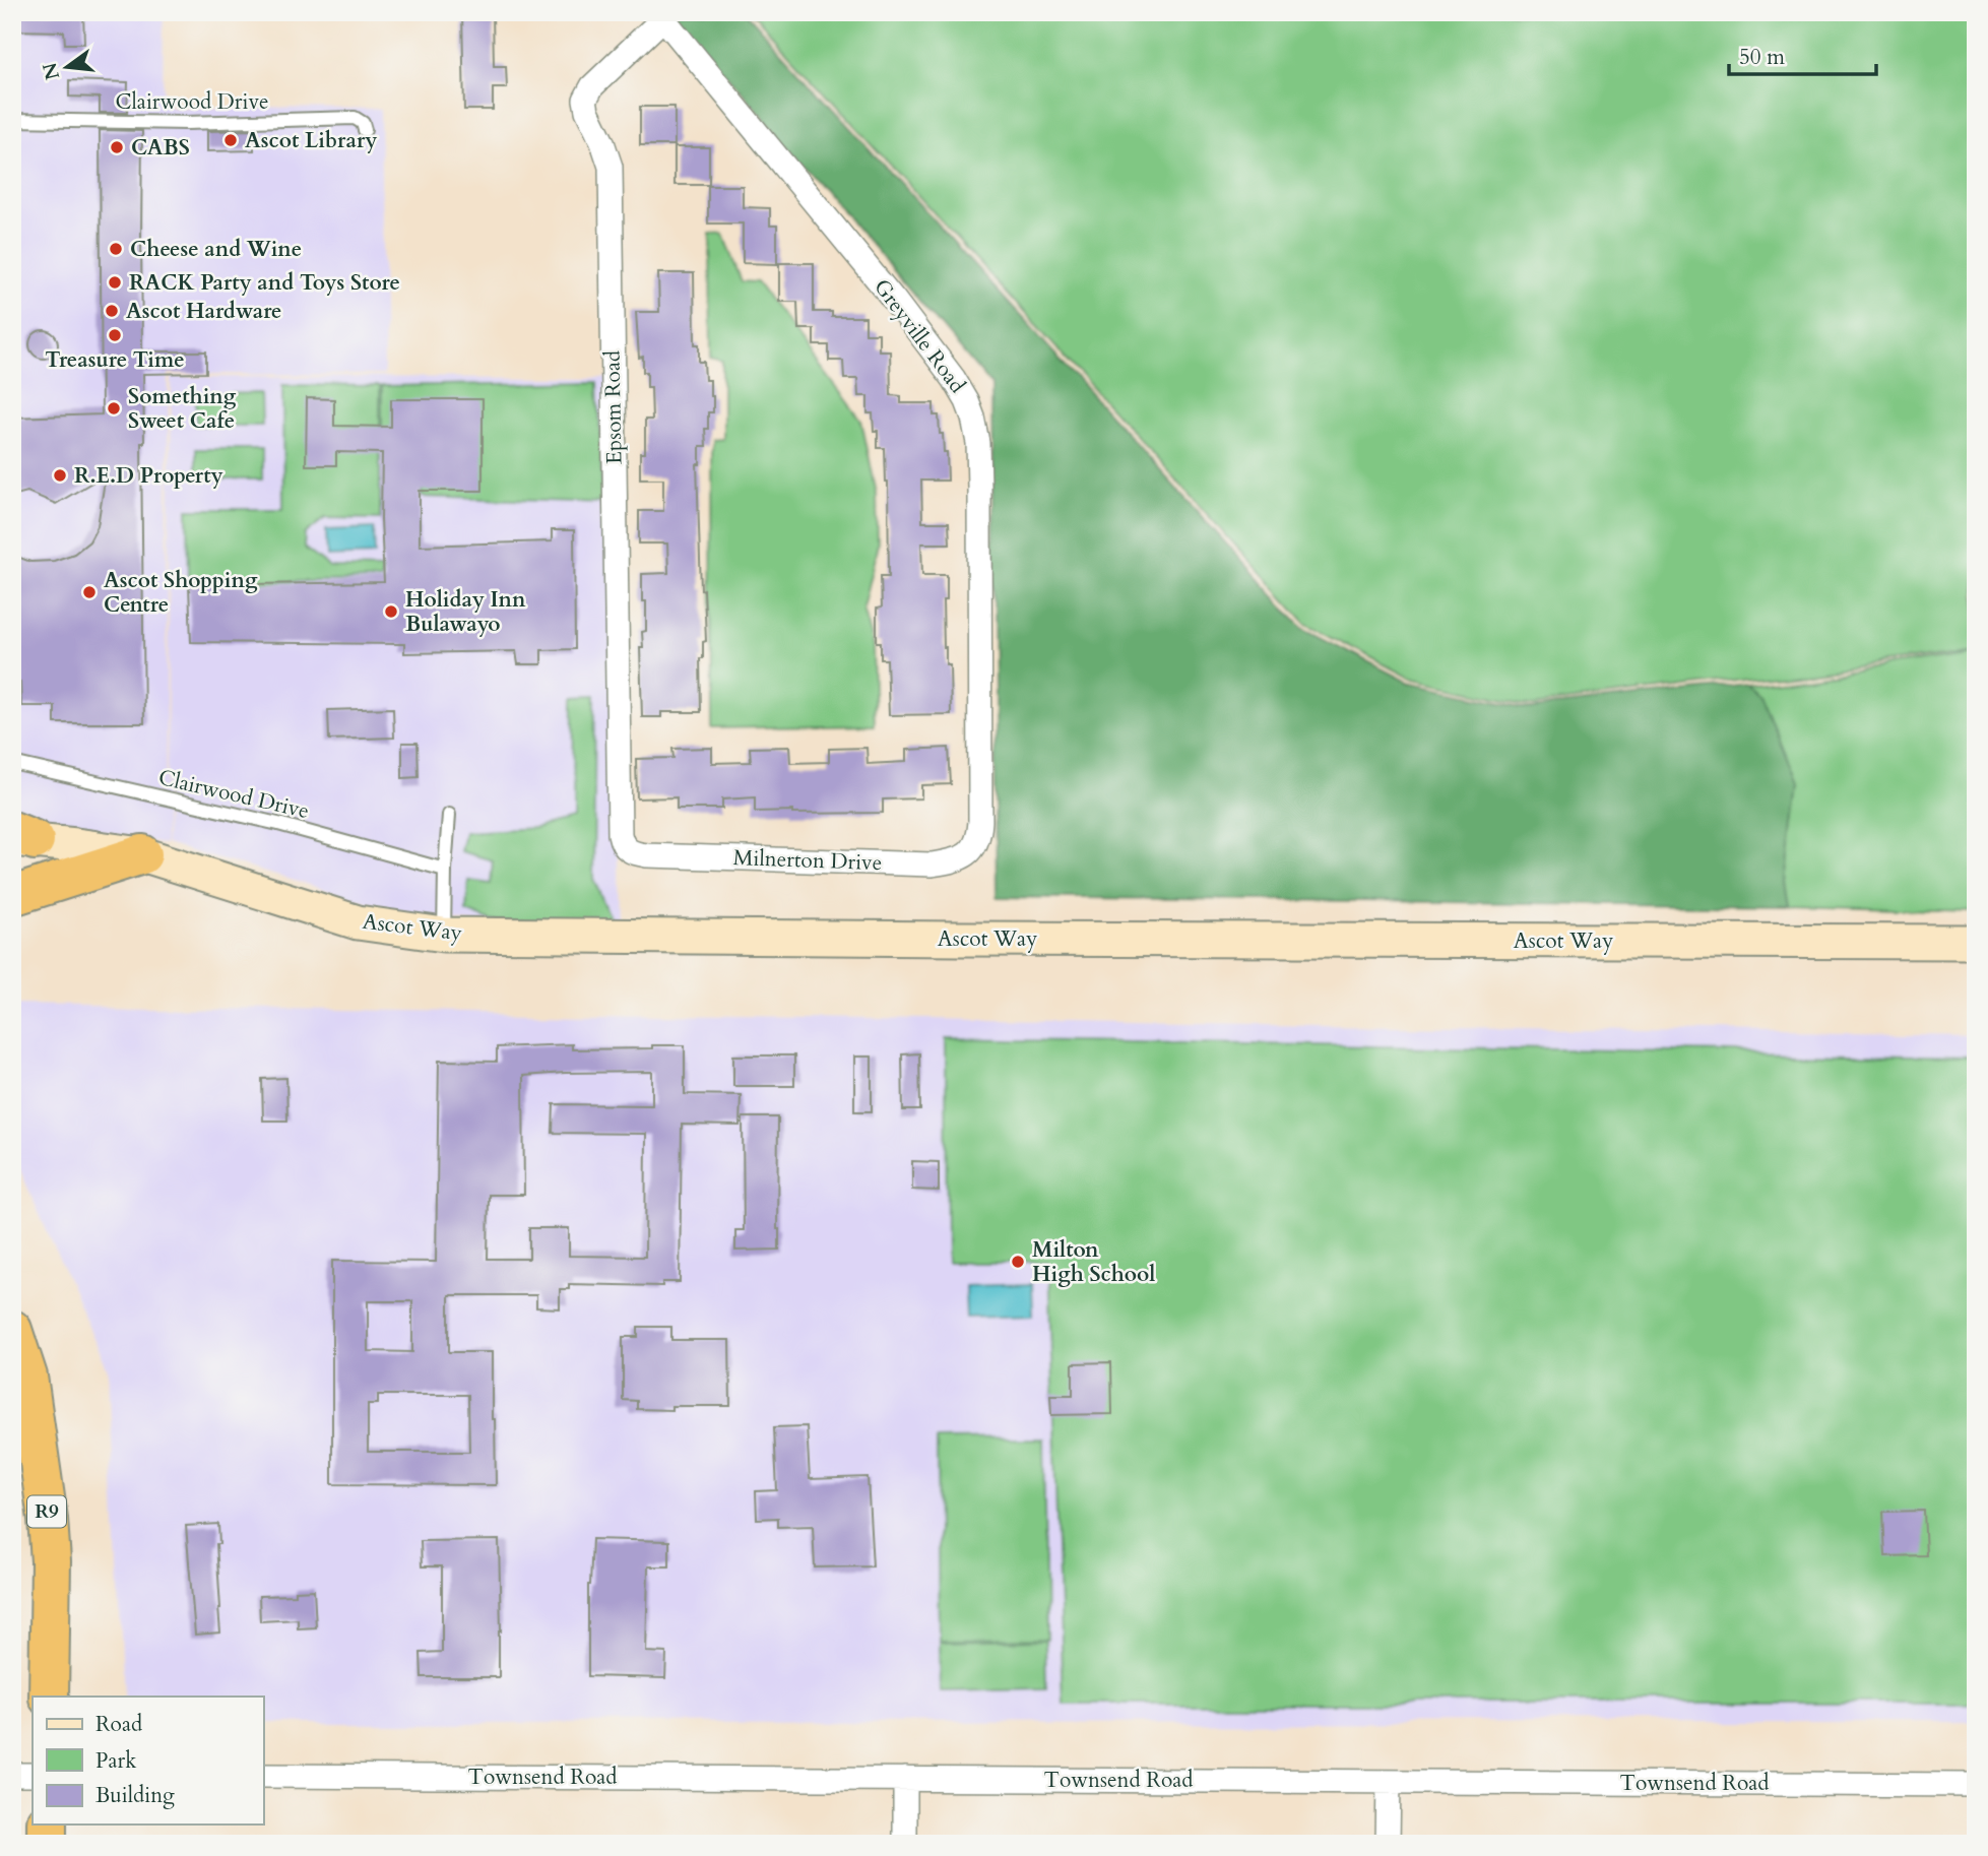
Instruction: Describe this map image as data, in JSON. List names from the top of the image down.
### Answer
{
  "streets": {
    "highway": ["R9"],
    "main road": ["Ascot Way"],
    "street": [
      "Greyville Road",
      "Epsom Road",
      "Milnerton Drive",
      "Townsend Road"
    ],
    "lane": ["Clairwood Drive"]
  },
  "crossings": [
    ["Greyville Road", "Epsom Road"],
    ["Greyville Road", "Milnerton Drive"],
    ["Epsom Road", "Milnerton Drive"]
  ],
  "places": [
    "Ascot Library",
    "CABS",
    "Cheese and Wine",
    "RACK Party and Toys Store",
    "Ascot Hardware",
    "Treasure Time",
    "Something Sweet Cafe",
    "R.E.D Property",
    "Ascot Shopping Centre",
    "Holiday Inn Bulawayo",
    "Milton High School"
  ],
  "legend": ["Road", "Park", "Building"],
  "scale_bar": "50 m",
  "north": "left"
}
